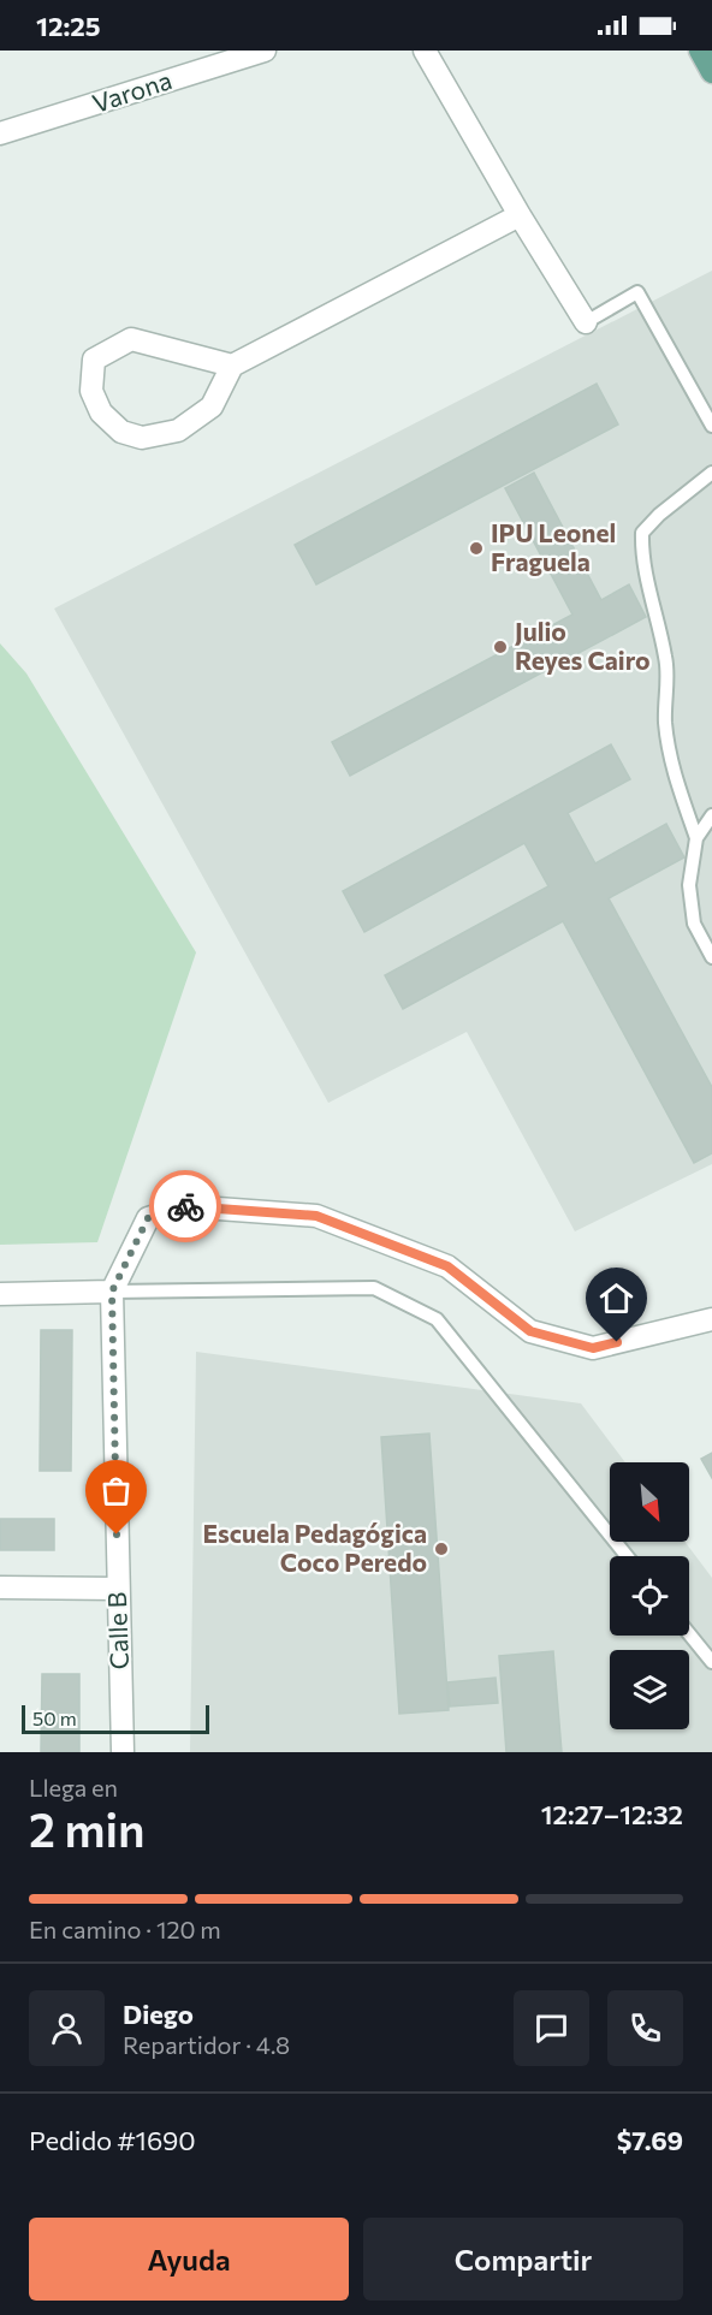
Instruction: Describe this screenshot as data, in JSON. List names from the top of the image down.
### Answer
{
  "streets": {
    "street": ["Varona", "Calle B"]
  },
  "places": ["IPU Leonel Fraguela", "Julio Reyes Cairo", "Escuela Pedagógica Coco Peredo"],
  "scale_bar": "50 m",
  "north": "bottom right",
  "page": {
    "status": "12:25",
    "scale": "50 m",
    "heading": ["2 min", "Llega en", "12:27–12:32"],
    "panel": [
      "Diego",
      "Repartidor · 4.8",
      "Pedido #1690",
      "$7.69"
    ],
    "bar": "En camino · 120 m",
    "buttons": ["Ayuda", "Compartir"]
  }
}
